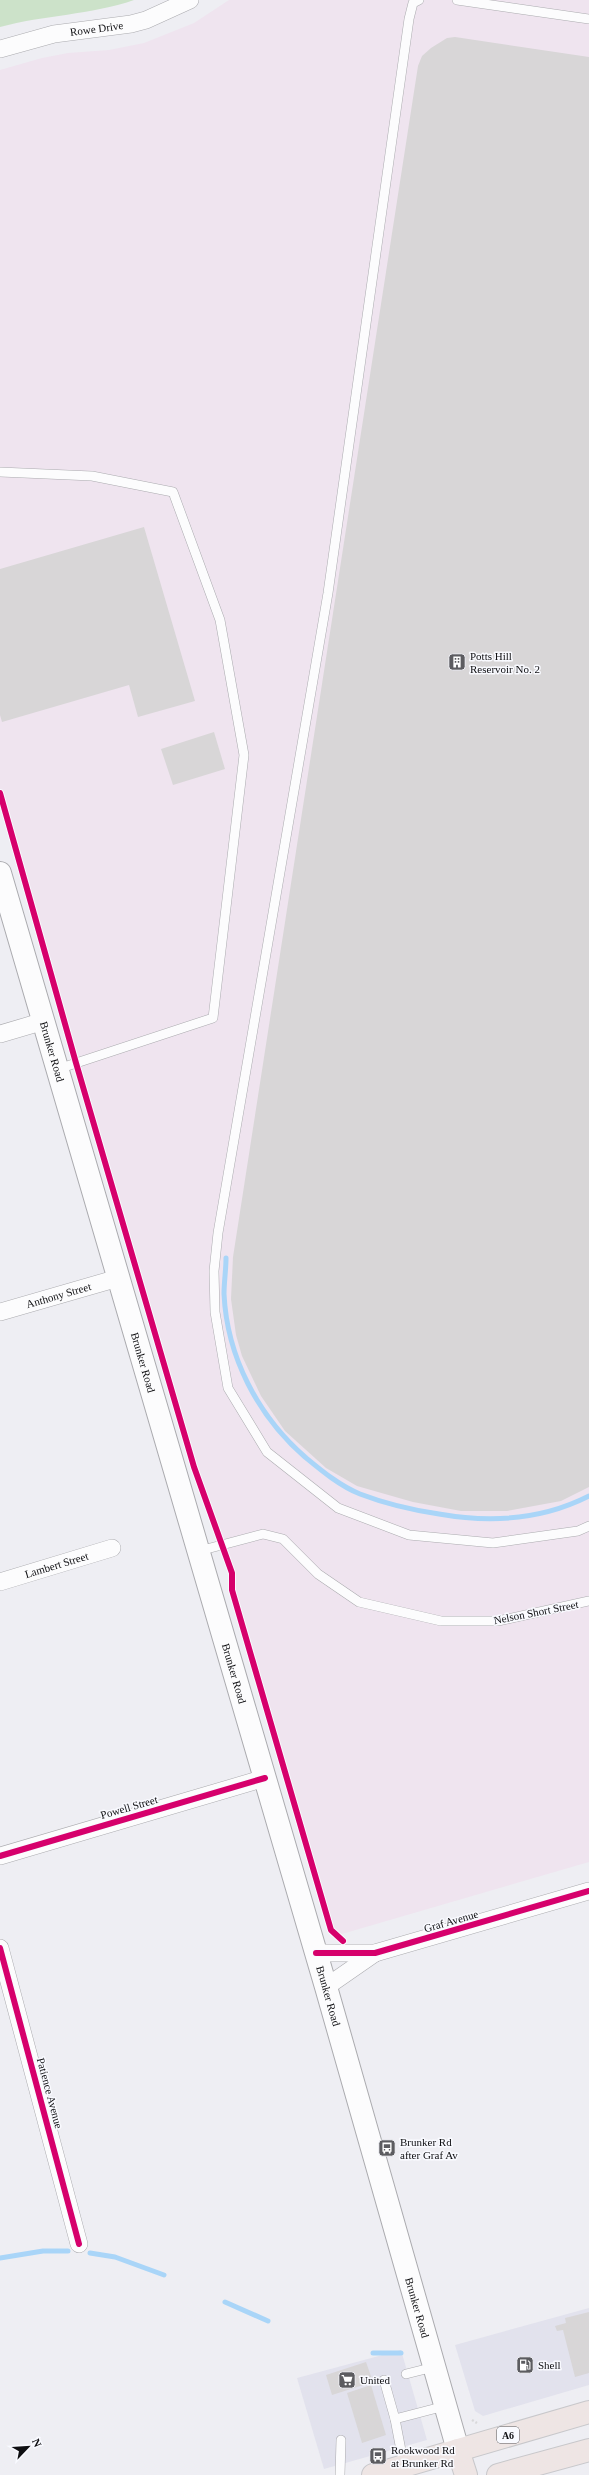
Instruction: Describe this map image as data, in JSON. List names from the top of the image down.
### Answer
{
  "streets": {
    "highway": ["Brunker Road", "A6"],
    "street": [
      "Rowe Drive",
      "Anthony Street",
      "Lambert Street",
      "Powell Street",
      "Graf Avenue",
      "Patience Avenue"
    ],
    "lane": ["Nelson Short Street"]
  },
  "crossings": [
    ["Brunker Road", "Anthony Street"],
    ["Brunker Road", "Nelson Short Street"],
    ["Brunker Road", "Powell Street"],
    ["Brunker Road", "Graf Avenue"],
    ["Brunker Road", "A6"]
  ],
  "places": {
    "building": ["Potts Hill Reservoir No. 2"],
    "bus stop": ["Brunker Rd after Graf Av", "Rookwood Rd at Brunker Rd"],
    "fuel station": ["Shell"],
    "supermarket": ["United"]
  },
  "north": "top right"
}
